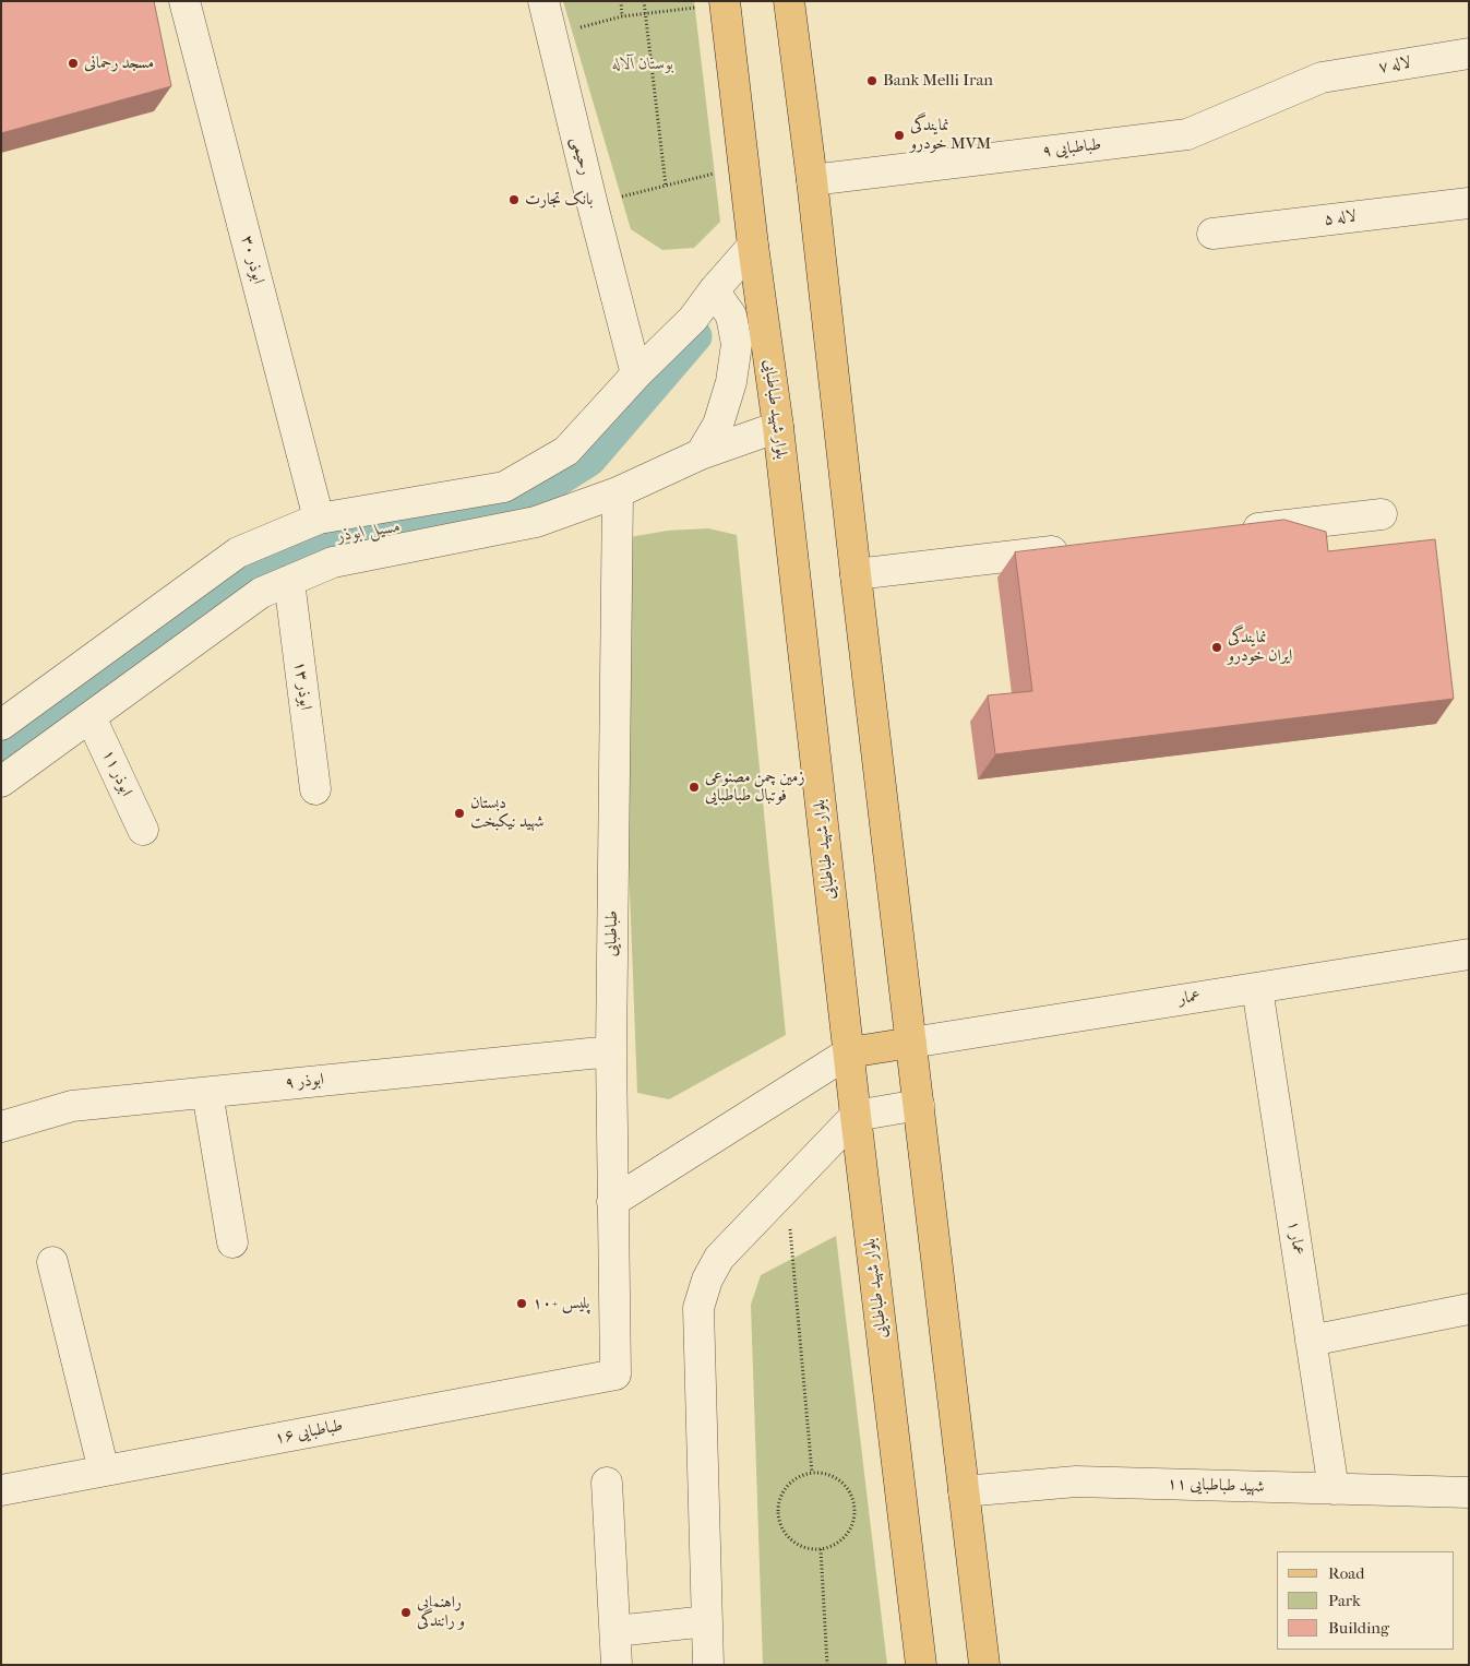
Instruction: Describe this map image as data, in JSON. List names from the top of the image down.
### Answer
{
  "streets": {
    "main road": ["بلوار شهید طباطبایی"],
    "street": [
      "لاله ۷",
      "طباطبایی ۹",
      "رحیمی",
      "لاله ۵",
      "ابوذر ۳۰",
      "ابوذر ۱۳",
      "ابوذر ۱۱",
      "طباطبایی",
      "عمار",
      "ابوذر ۹",
      "عمار ۱",
      "طباطبایی ۱۶",
      "شهید طباطبایی ۱۱"
    ]
  },
  "crossings": [
    ["لاله ۷", "طباطبایی ۹"],
    ["طباطبایی", "ابوذر ۹"],
    ["طباطبایی", "طباطبایی ۱۶"],
    ["عمار", "عمار ۱"],
    ["عمار ۱", "شهید طباطبایی ۱۱"]
  ],
  "water": ["مسیل ابوذر"],
  "parks": ["بوستان آلاله"],
  "places": [
    "مسجد رحمانی",
    "Bank Melli Iran",
    "نمایندگی خودرو MVM",
    "بانک تجارت",
    "نمایندگی ایران خودرو",
    "زمین چمن مصنوعی فوتبال طباطبایی",
    "دبستان شهید نیکبخت",
    "پلیس +۱۰",
    "راهنمایی و رانندگی"
  ],
  "legend": ["Road", "Park", "Building"]
}
